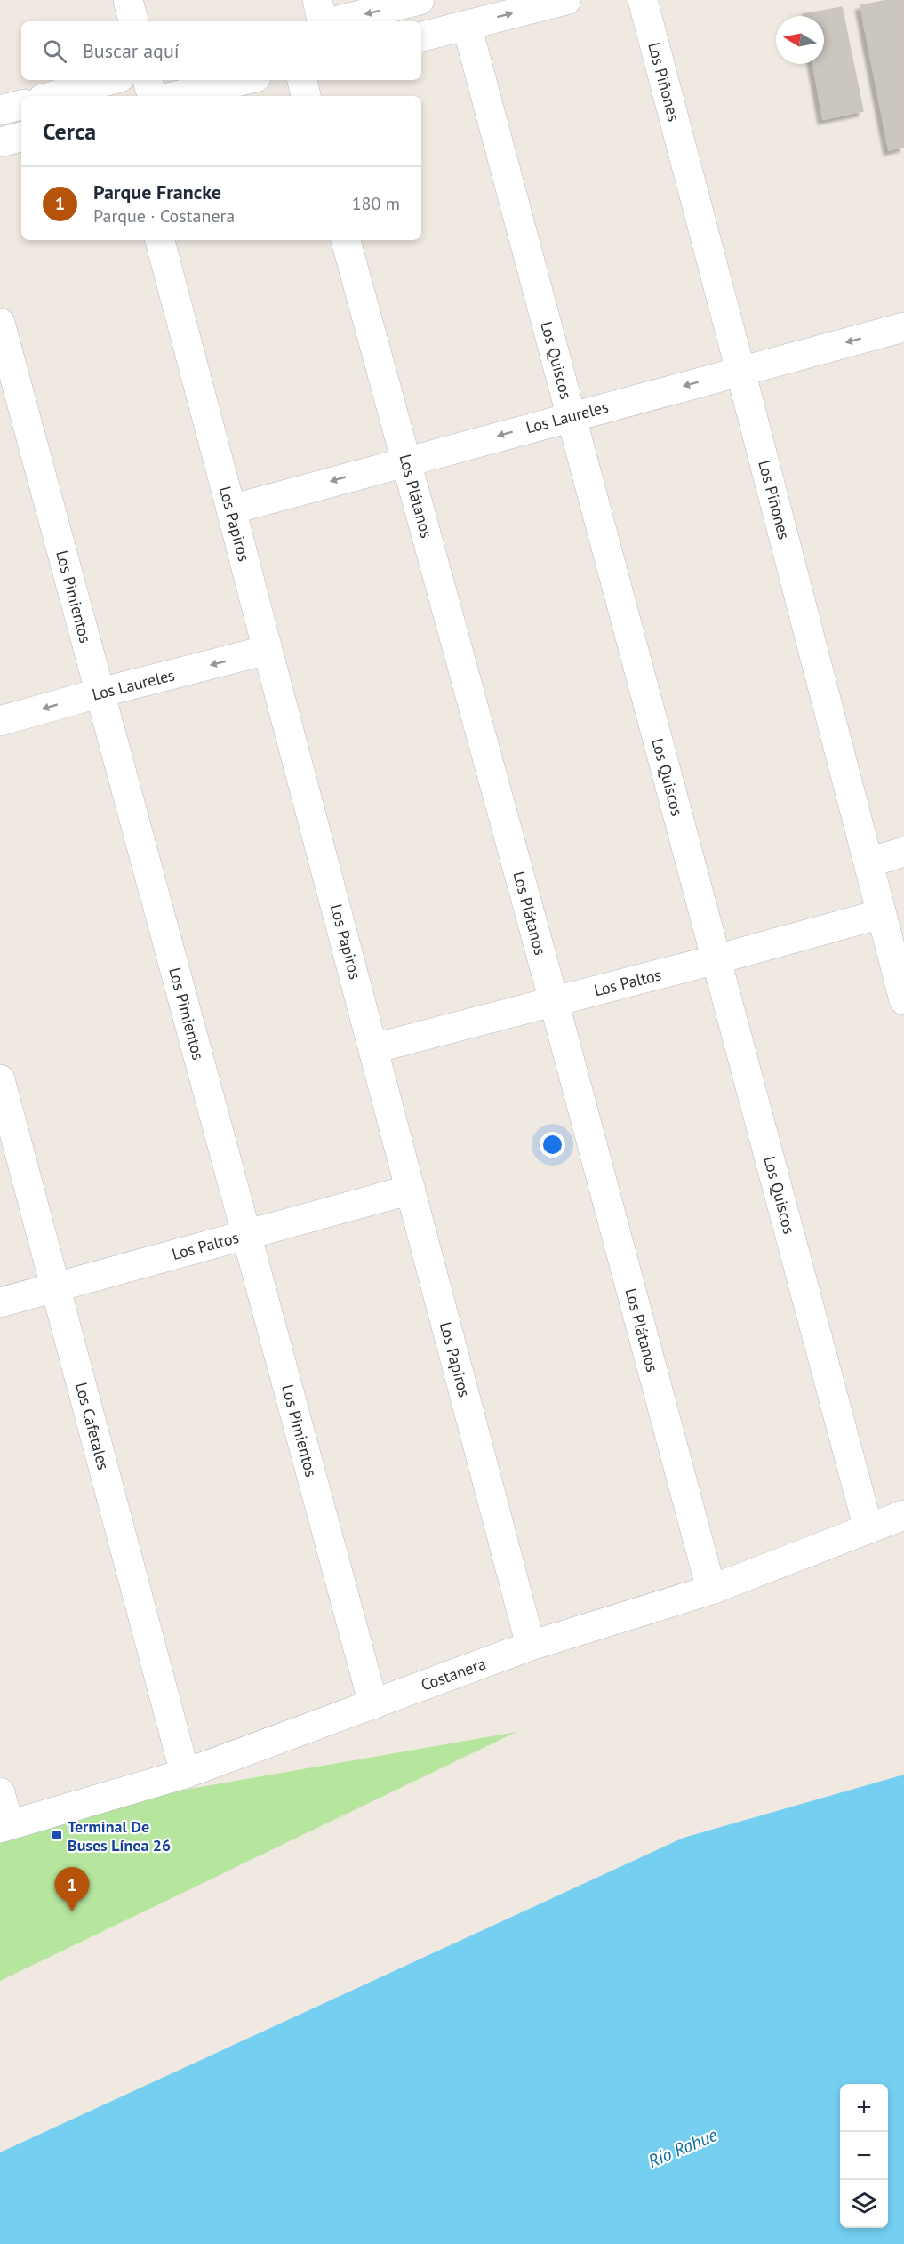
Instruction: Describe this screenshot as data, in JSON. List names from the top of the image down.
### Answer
{
  "streets": {
    "street": [
      "Los Piñones",
      "Los Quiscos",
      "Los Laureles",
      "Los Plátanos",
      "Los Papiros",
      "Los Pimientos",
      "Los Paltos",
      "Los Cafetales",
      "Costanera"
    ]
  },
  "crossings": [
    ["Los Piñones", "Los Laureles"],
    ["Los Piñones", "Los Paltos"],
    ["Los Quiscos", "Los Laureles"],
    ["Los Quiscos", "Los Paltos"],
    ["Los Quiscos", "Costanera"],
    ["Los Laureles", "Los Plátanos"],
    ["Los Laureles", "Los Papiros"],
    ["Los Laureles", "Los Pimientos"],
    ["Los Plátanos", "Los Paltos"],
    ["Los Plátanos", "Costanera"],
    ["Los Papiros", "Los Paltos"],
    ["Los Papiros", "Costanera"],
    ["Los Pimientos", "Los Paltos"],
    ["Los Pimientos", "Costanera"],
    ["Los Paltos", "Los Cafetales"],
    ["Los Cafetales", "Costanera"]
  ],
  "one_way": ["Los Laureles"],
  "water": ["Río Rahue"],
  "places": {
    "transit": ["Terminal De Buses Línea 26"]
  },
  "north": "left",
  "page": {
    "search": "Buscar aquí",
    "heading": "Cerca",
    "list": [
      {
        "mark": "1",
        "name": "Parque Francke",
        "note": "Parque · Costanera",
        "value": "180 m"
      }
    ],
    "pins": "1",
    "map_buttons": ["+", "−"]
  }
}
